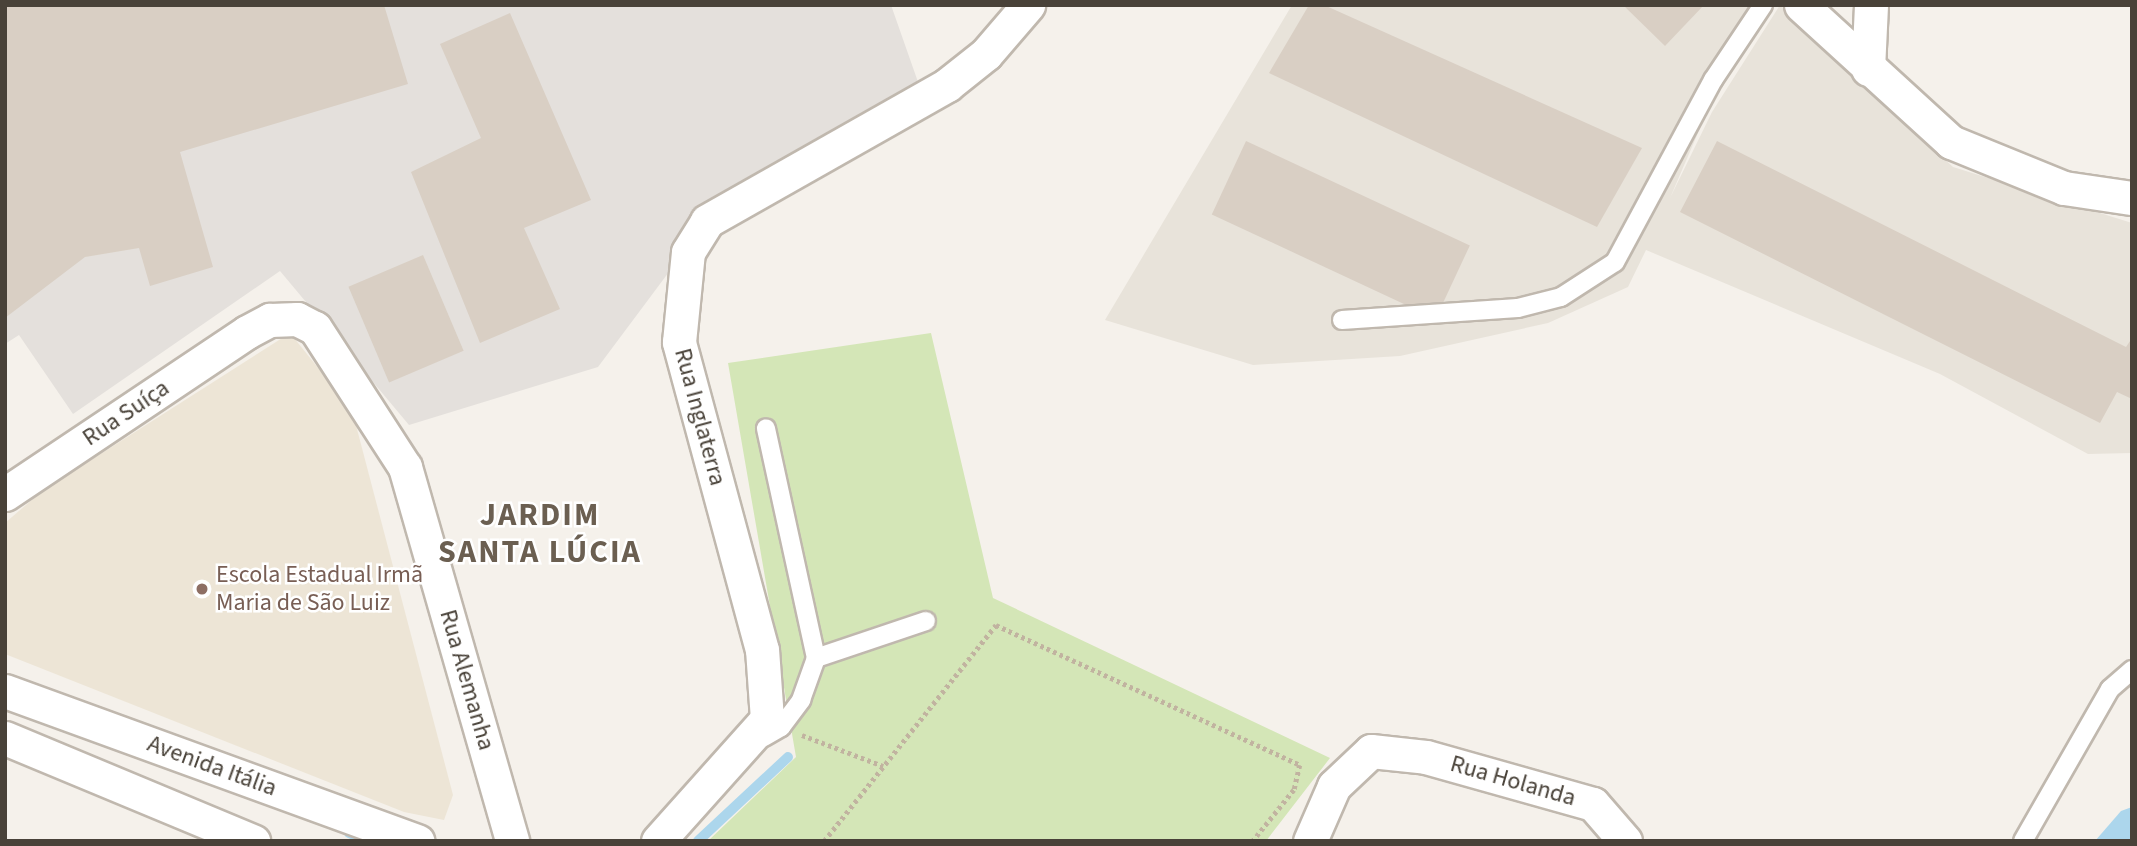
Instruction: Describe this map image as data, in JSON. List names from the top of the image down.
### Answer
{
  "streets": {
    "street": [
      "Rua Suíça",
      "Rua Inglaterra",
      "Rua Alemanha",
      "Avenida Itália",
      "Rua Holanda"
    ]
  },
  "crossings": [
    ["Rua Suíça", "Rua Alemanha"]
  ],
  "districts": ["JARDIM SANTA LÚCIA"],
  "places": ["Escola Estadual Irmã Maria de São Luiz"]
}
